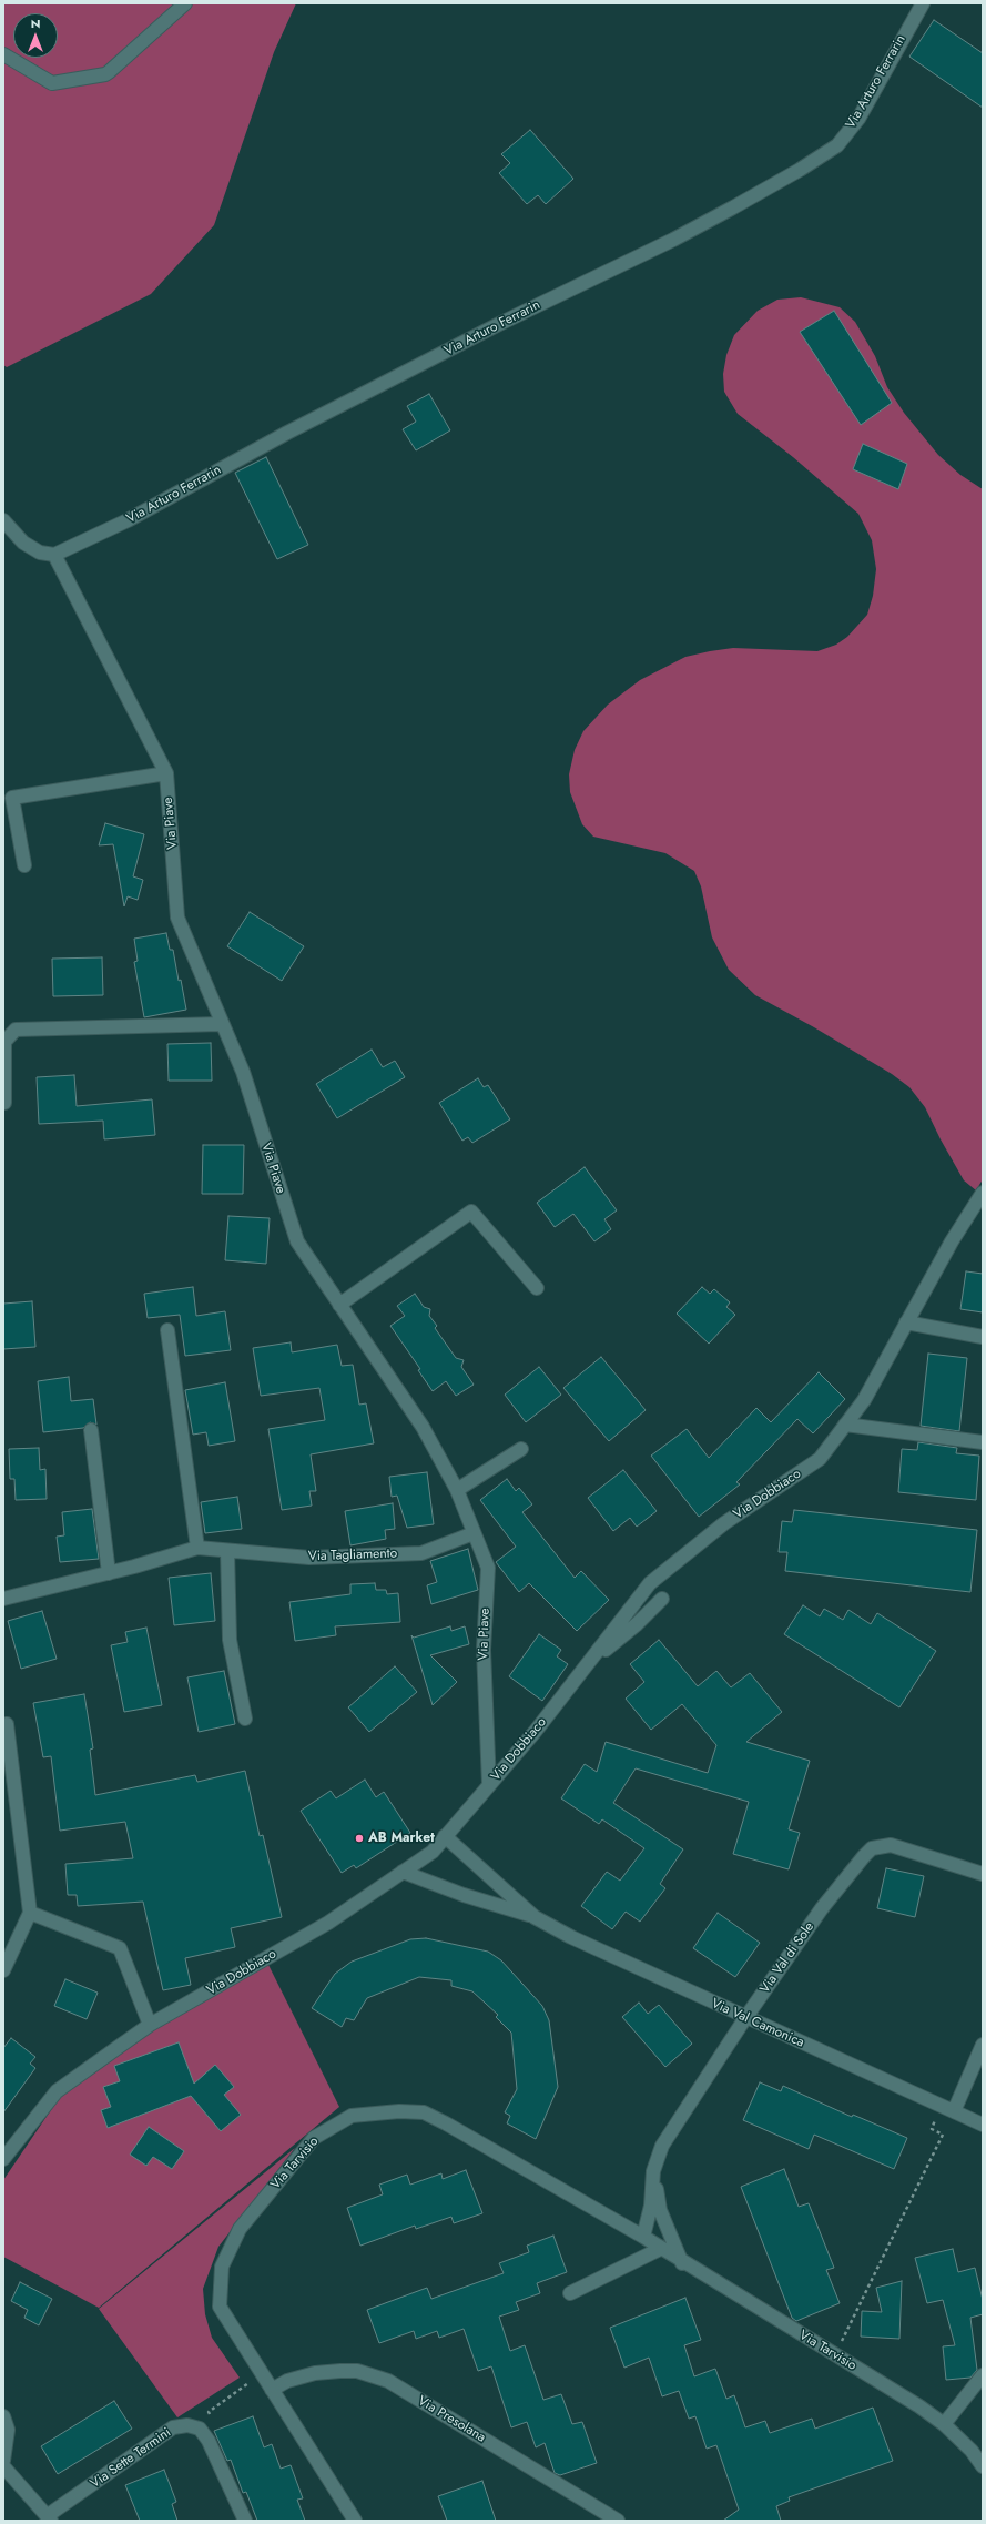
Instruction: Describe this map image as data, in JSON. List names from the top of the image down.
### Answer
{
  "streets": {
    "street": [
      "Via Arturo Ferrarin",
      "Via Piave",
      "Via Dobbiaco",
      "Via Tagliamento",
      "Via Val di Sole",
      "Via Val Camonica",
      "Via Tarvisio",
      "Via Presolana",
      "Via Sette Termini"
    ]
  },
  "crossings": [
    ["Via Arturo Ferrarin", "Via Piave"],
    ["Via Piave", "Via Dobbiaco"],
    ["Via Piave", "Via Tagliamento"],
    ["Via Dobbiaco", "Via Val Camonica"],
    ["Via Val di Sole", "Via Val Camonica"],
    ["Via Val di Sole", "Via Tarvisio"],
    ["Via Tarvisio", "Via Presolana"]
  ],
  "places": ["AB Market"],
  "north": "top"
}
